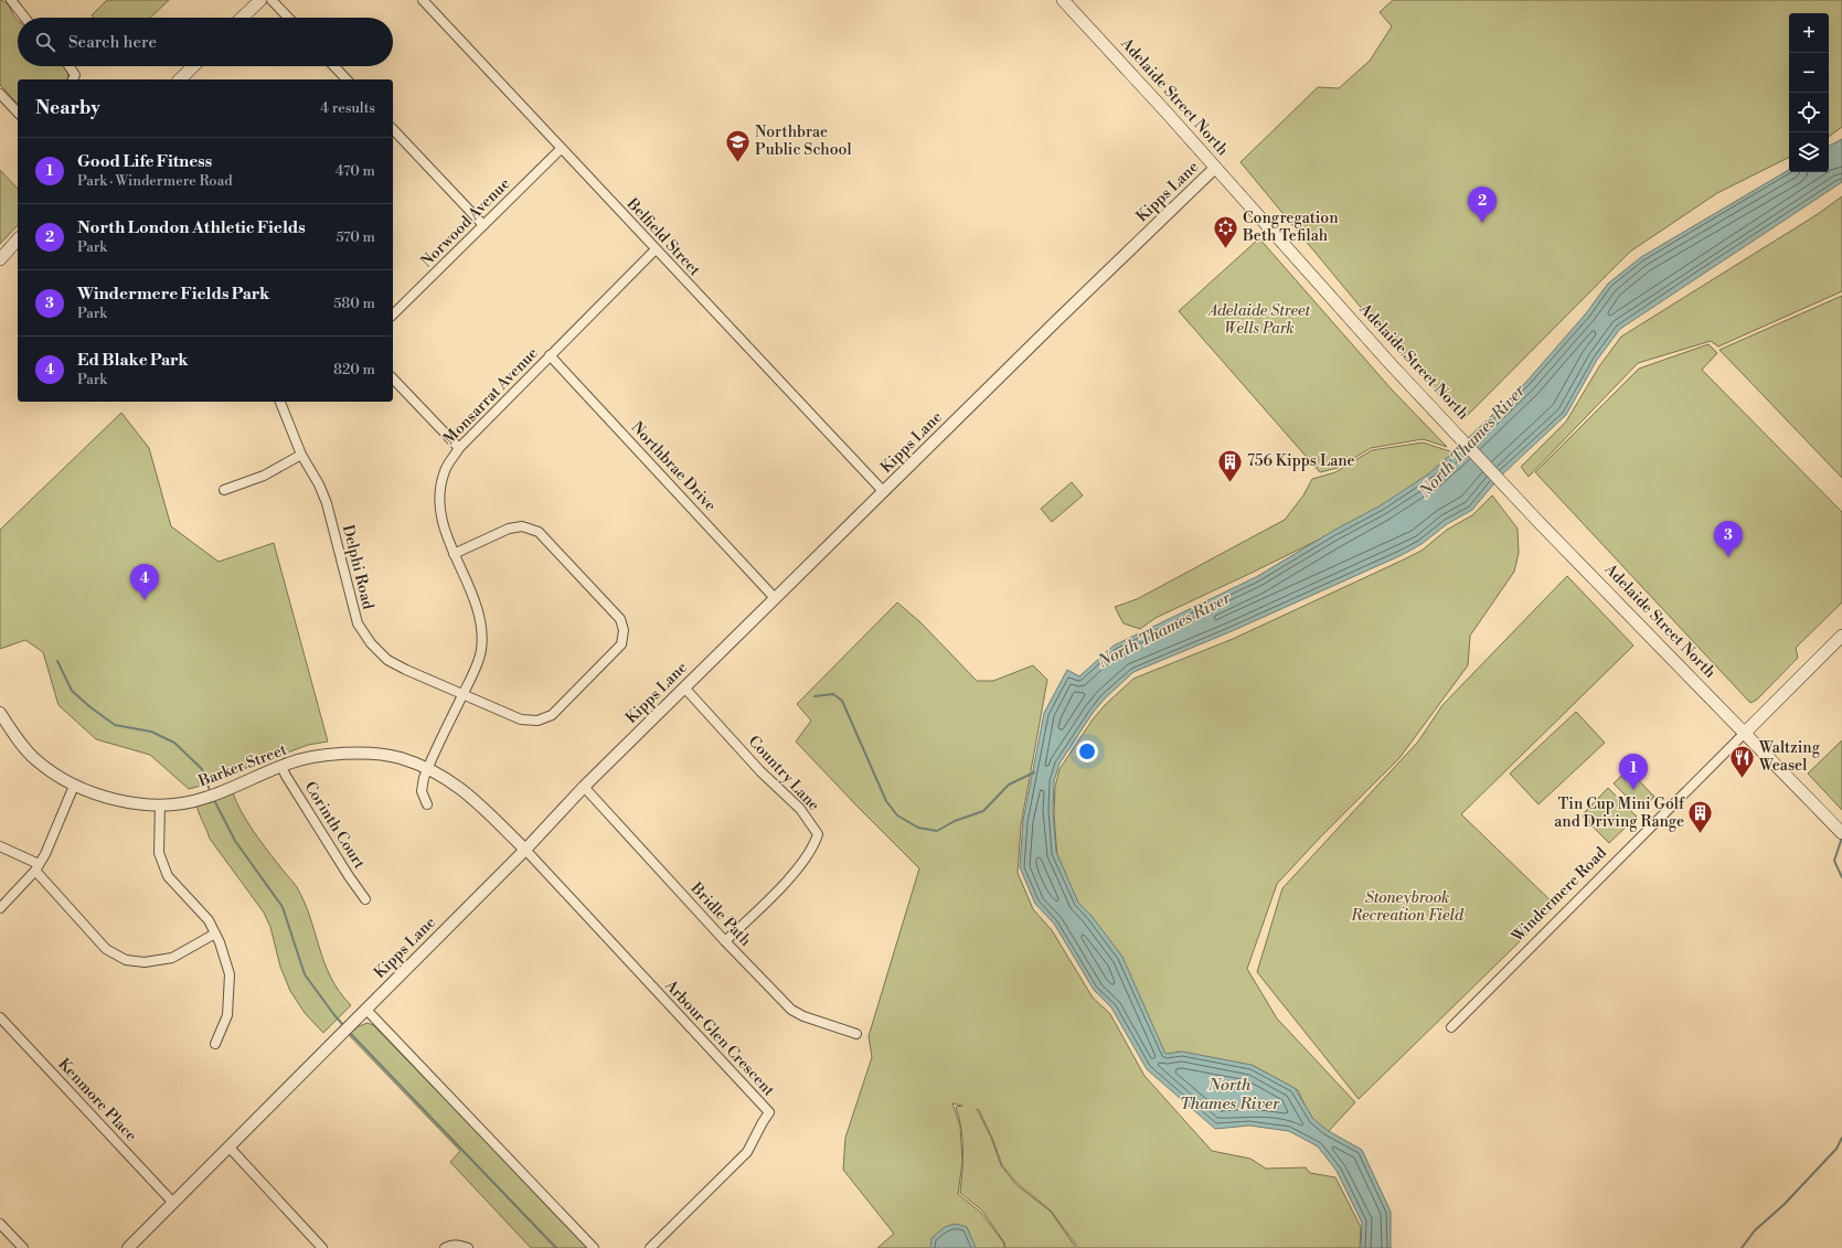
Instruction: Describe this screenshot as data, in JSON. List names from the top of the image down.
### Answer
{
  "streets": {
    "main road": ["Adelaide Street North", "Windermere Road"],
    "street": [
      "Kipps Lane",
      "Norwood Avenue",
      "Belfield Street",
      "Monsarrat Avenue",
      "Northbrae Drive",
      "Delphi Road",
      "Barker Street",
      "Country Lane",
      "Corinth Court",
      "Bridle Path",
      "Arbour Glen Crescent",
      "Kenmore Place"
    ]
  },
  "crossings": [
    ["Adelaide Street North", "Kipps Lane"],
    ["Adelaide Street North", "Windermere Road"],
    ["Kipps Lane", "Belfield Street"],
    ["Kipps Lane", "Northbrae Drive"],
    ["Kipps Lane", "Barker Street"],
    ["Kipps Lane", "Country Lane"],
    ["Kipps Lane", "Bridle Path"],
    ["Kipps Lane", "Arbour Glen Crescent"],
    ["Kipps Lane", "Kenmore Place"],
    ["Norwood Avenue", "Belfield Street"],
    ["Belfield Street", "Monsarrat Avenue"],
    ["Monsarrat Avenue", "Northbrae Drive"],
    ["Monsarrat Avenue", "Delphi Road"],
    ["Monsarrat Avenue", "Barker Street"],
    ["Barker Street", "Corinth Court"],
    ["Barker Street", "Arbour Glen Crescent"],
    ["Country Lane", "Bridle Path"]
  ],
  "water": ["North Thames River"],
  "parks": ["Adelaide Street Wells Park", "Stoneybrook Recreation Field"],
  "places": {
    "school or university": ["Northbrae Public School"],
    "synagogue": ["Congregation Beth Tefilah"],
    "building": ["756 Kipps Lane", "Tin Cup Mini Golf and Driving Range"],
    "restaurant": ["Waltzing Weasel"]
  },
  "page": {
    "map_buttons": ["+", "−"],
    "search": "Search here",
    "heading": ["Nearby", "4 results"],
    "list": [
      {
        "mark": "1",
        "name": "Good Life Fitness",
        "note": "Park · Windermere Road",
        "value": "470 m"
      },
      {
        "mark": "2",
        "name": "North London Athletic Fields",
        "note": "Park",
        "value": "570 m"
      },
      {
        "mark": "3",
        "name": "Windermere Fields Park",
        "note": "Park",
        "value": "580 m"
      },
      {
        "mark": "4",
        "name": "Ed Blake Park",
        "note": "Park",
        "value": "820 m"
      }
    ],
    "pins": [
      "2",
      "3",
      "4",
      "1"
    ]
  }
}
